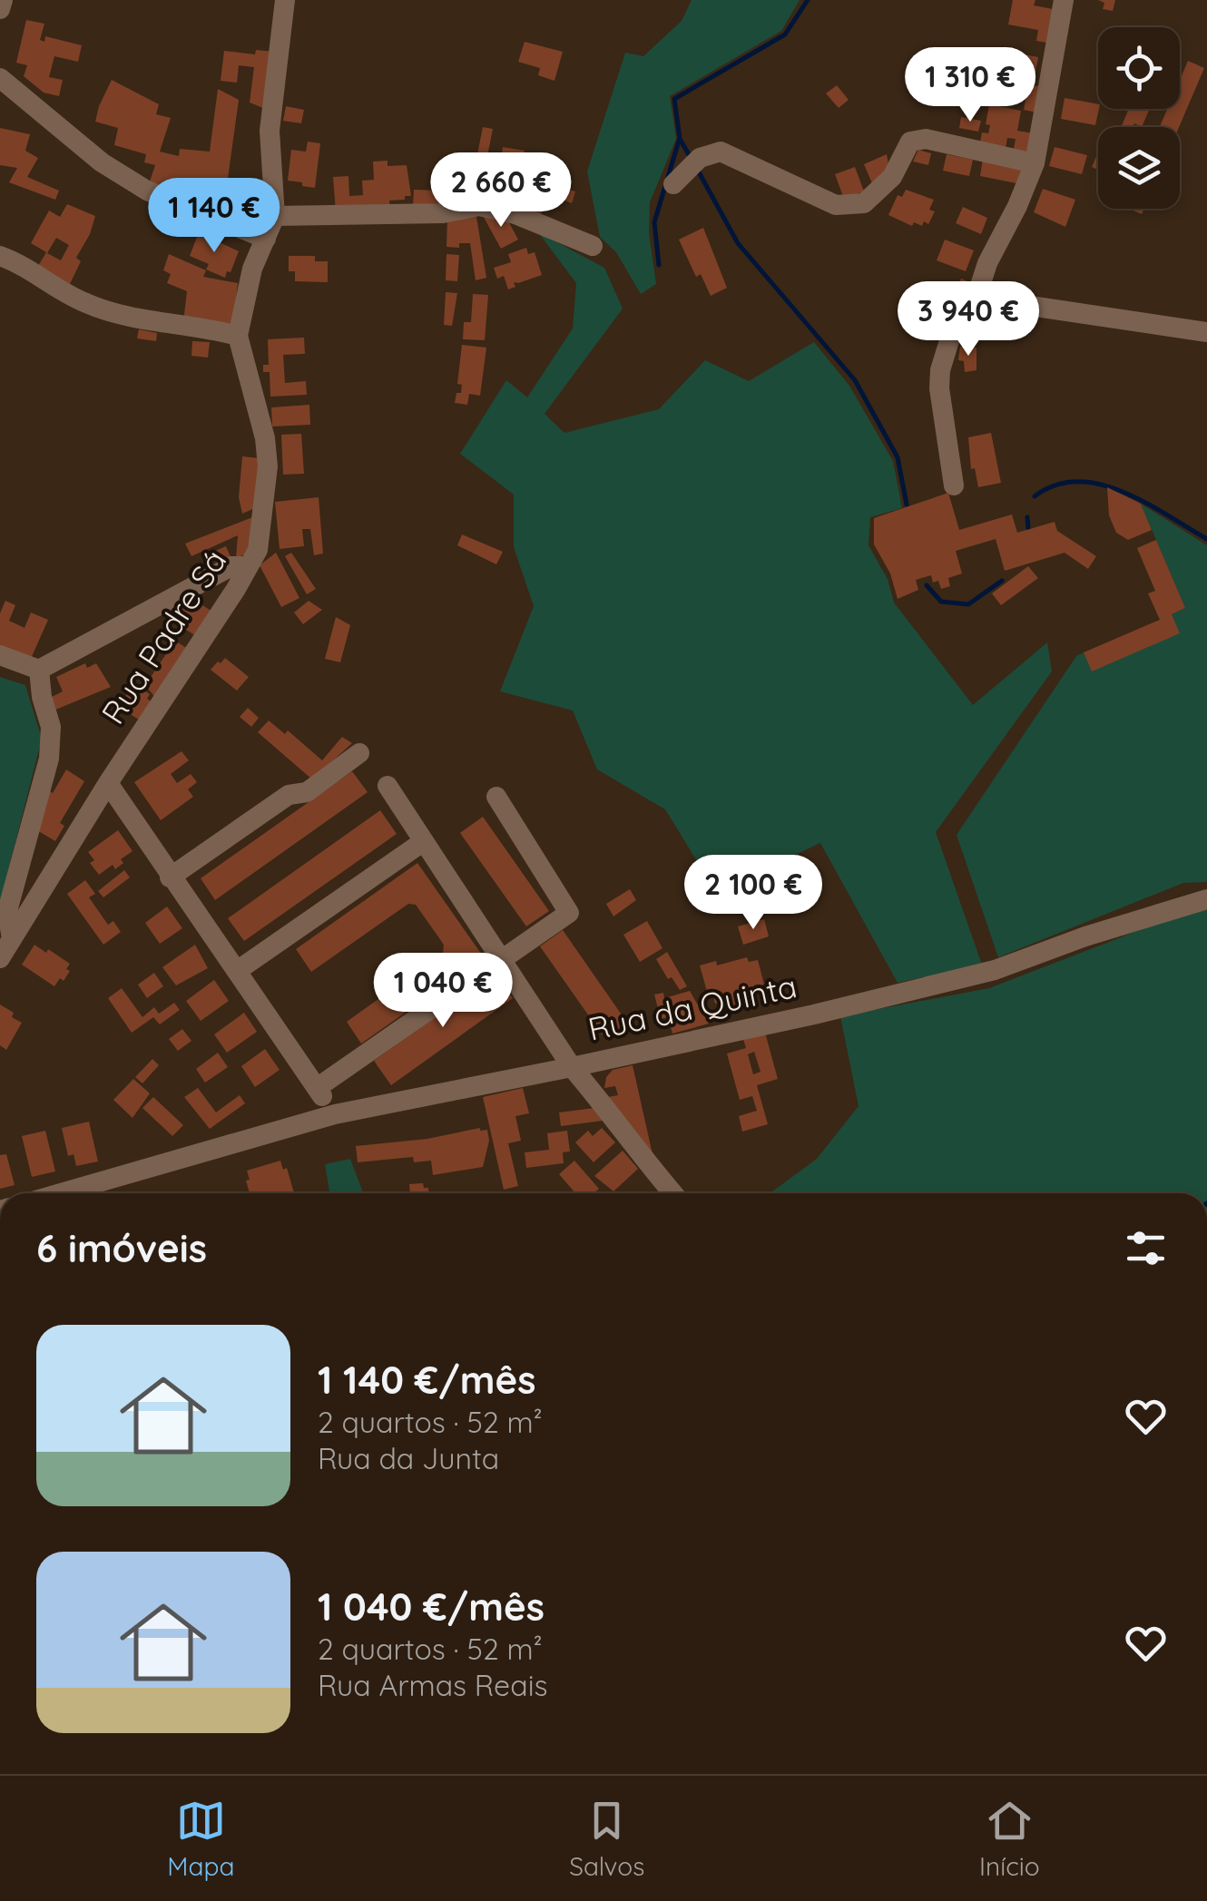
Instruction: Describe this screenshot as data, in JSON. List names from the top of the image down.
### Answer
{
  "streets": {
    "street": ["Rua Padre Sá", "Rua da Quinta"]
  },
  "page": {
    "price": [
      "1 310 €",
      "2 660 €",
      "1 140 €",
      "3 940 €",
      "2 100 €",
      "1 040 €"
    ],
    "heading": "6 imóveis",
    "list": [
      {
        "name": "1 140 €/mês",
        "note": "2 quartos · 52 m² · Rua da Junta"
      },
      {
        "name": "1 040 €/mês",
        "note": "2 quartos · 52 m² · Rua Armas Reais"
      }
    ],
    "tabs": ["Mapa", "Salvos", "Início"]
  }
}
